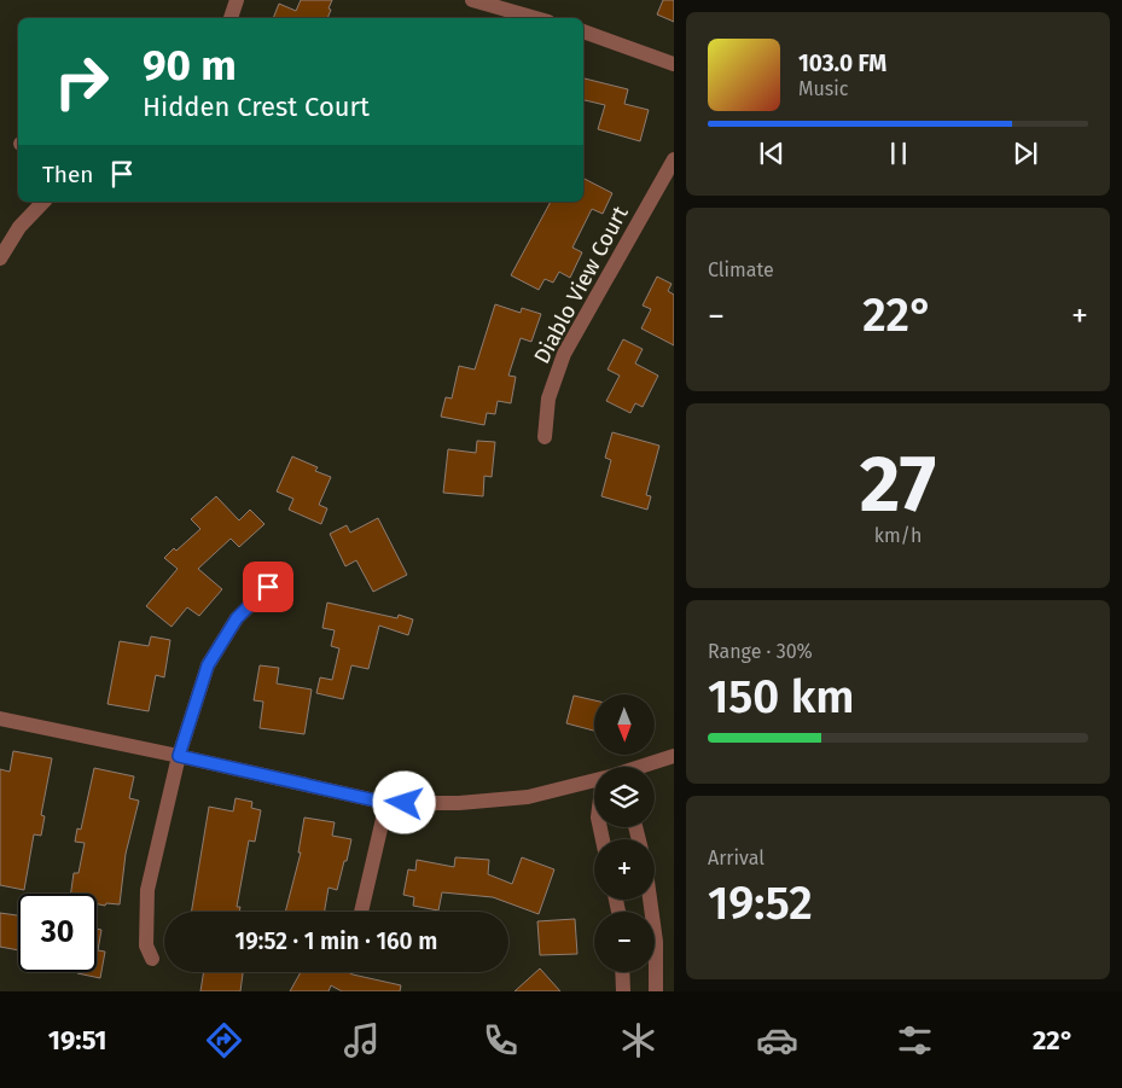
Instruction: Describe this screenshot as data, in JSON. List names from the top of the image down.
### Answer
{
  "streets": {
    "street": ["Diablo View Court"]
  },
  "north": "bottom",
  "page": {
    "turn": ["90 m", "Hidden Crest Court"],
    "song": ["103.0 FM", "Music"],
    "then": "Then",
    "tile": [
      "Climate",
      ["27", "km/h"],
      ["Range · 30%", "150 km"],
      ["Arrival", "19:52"]
    ],
    "heat": ["−", "22°", "+"],
    "map_buttons": ["+", "−"],
    "limit": "30",
    "trip": "19:52 · 1 min · 160 m",
    "tabs": ["19:51", "22°"]
  }
}
